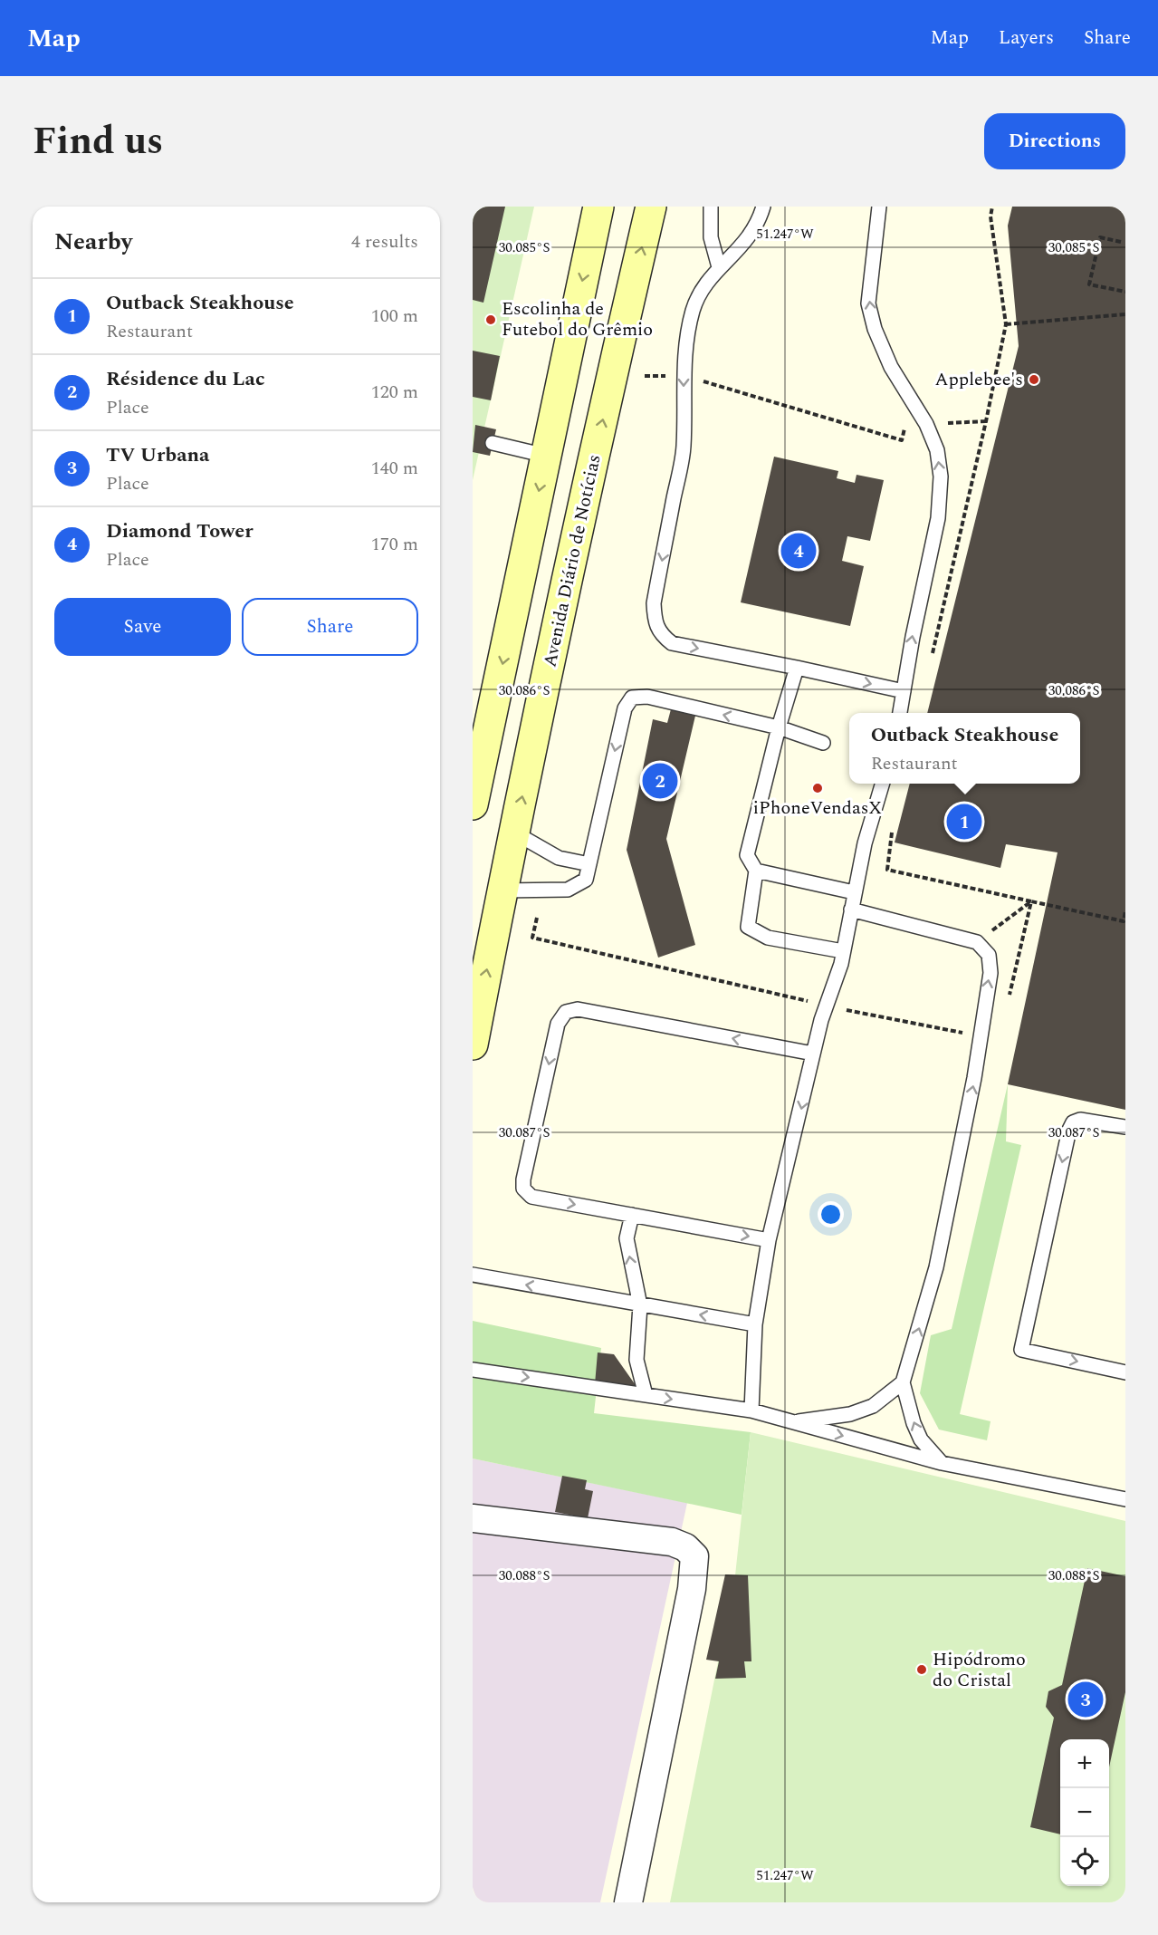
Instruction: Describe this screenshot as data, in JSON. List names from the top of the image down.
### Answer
{
  "streets": {
    "main road": ["Avenida Diário de Notícias"]
  },
  "places": [
    "Escolinha de Futebol do Grêmio",
    "Applebee's",
    "iPhoneVendasX",
    "Hipódromo do Cristal"
  ],
  "page": {
    "header": "Map",
    "nav": ["Map", "Layers", "Share"],
    "title": "Find us",
    "buttons": [
      "Directions",
      ["Save", "Share"]
    ],
    "heading": ["Nearby", "4 results"],
    "list": [
      {
        "mark": "1",
        "name": "Outback Steakhouse",
        "note": "Restaurant",
        "value": "100 m"
      },
      {
        "mark": "2",
        "name": "Résidence du Lac",
        "note": "Place",
        "value": "120 m"
      },
      {
        "mark": "3",
        "name": "TV Urbana",
        "note": "Place",
        "value": "140 m"
      },
      {
        "mark": "4",
        "name": "Diamond Tower",
        "note": "Place",
        "value": "170 m"
      }
    ],
    "pins": [
      "4",
      "2",
      "1",
      "3"
    ],
    "popup": ["Outback Steakhouse", "Restaurant"],
    "map_buttons": ["+", "−"]
  },
  "coordinates": [
    "51.247°W",
    "30.085°S",
    "30.086°S",
    "30.087°S",
    "30.088°S"
  ]
}
